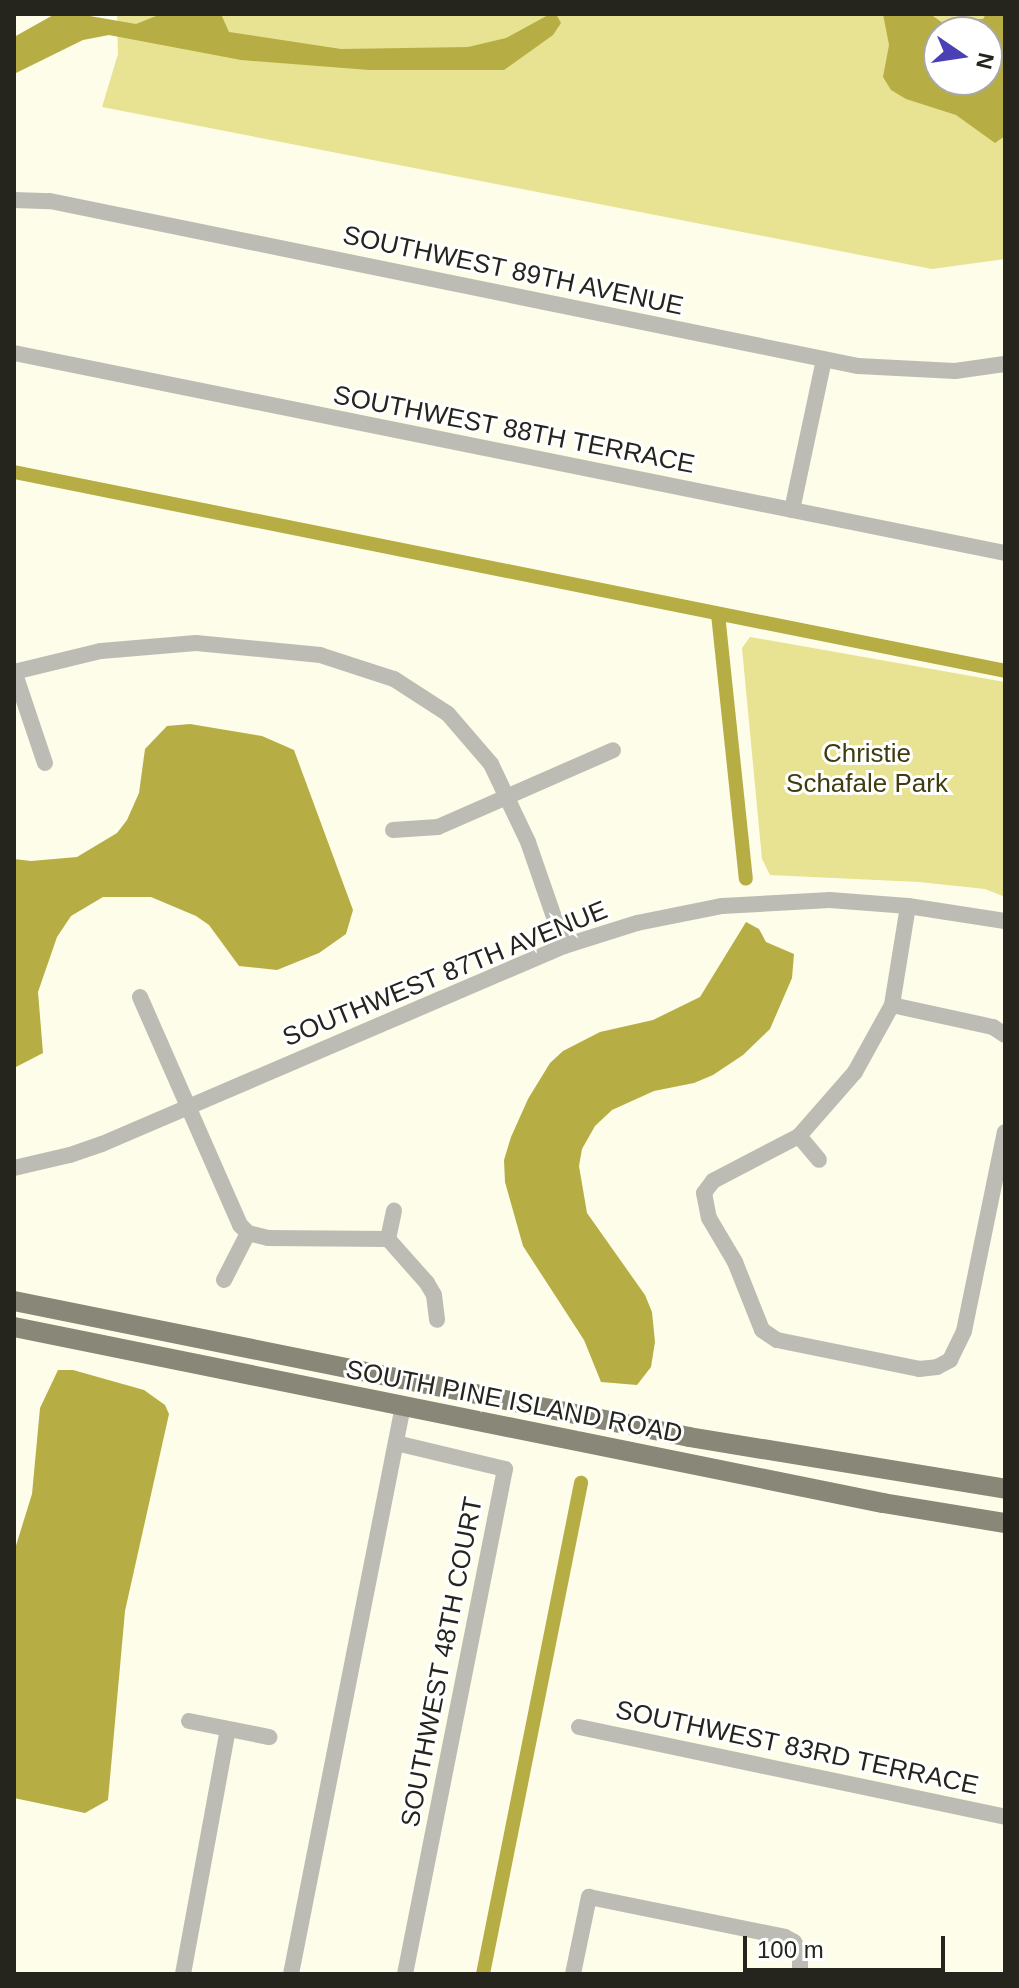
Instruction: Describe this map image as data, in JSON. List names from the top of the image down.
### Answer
{
  "streets": {
    "main road": ["SOUTH PINE ISLAND ROAD"],
    "street": [
      "SOUTHWEST 89TH AVENUE",
      "SOUTHWEST 88TH TERRACE",
      "SOUTHWEST 87TH AVENUE",
      "SOUTHWEST 48TH COURT",
      "SOUTHWEST 83RD TERRACE"
    ]
  },
  "parks": ["Christie Schafale Park"],
  "scale_bar": "100 m",
  "north": "right"
}
